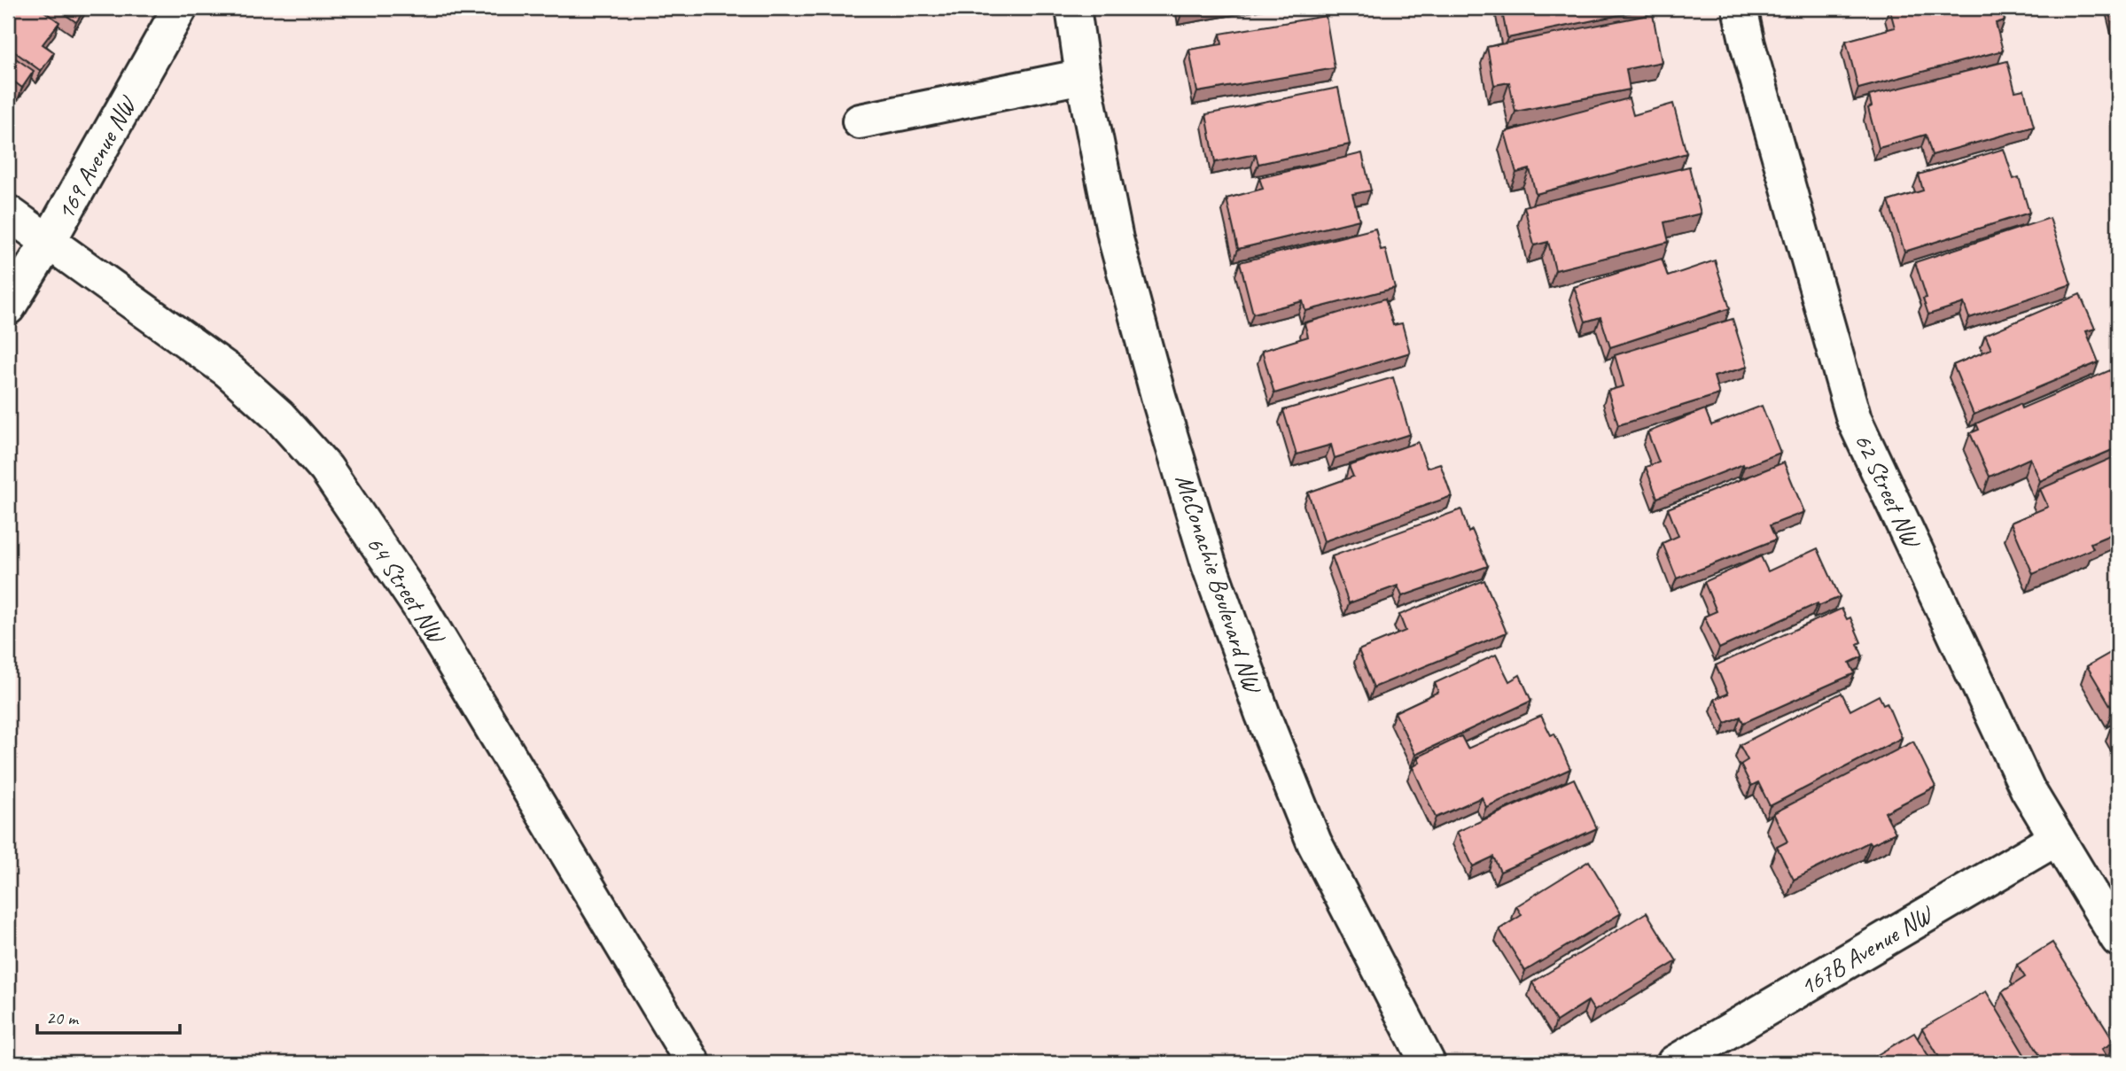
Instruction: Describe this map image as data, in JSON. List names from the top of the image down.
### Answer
{
  "streets": {
    "street": [
      "169 Avenue NW",
      "62 Street NW",
      "McConachie Boulevard NW",
      "64 Street NW",
      "167B Avenue NW"
    ]
  },
  "crossings": [
    ["169 Avenue NW", "64 Street NW"],
    ["62 Street NW", "167B Avenue NW"]
  ],
  "scale_bar": "20 m"
}
